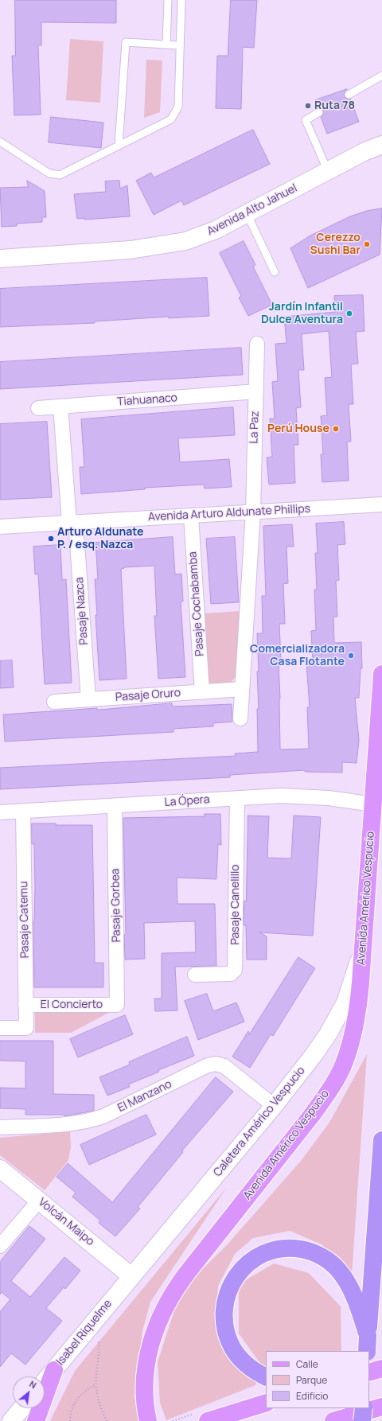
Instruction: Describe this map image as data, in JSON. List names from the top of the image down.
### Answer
{
  "streets": {
    "main road": ["Avenida Américo Vespucio"],
    "street": [
      "Avenida Alto Jahuel",
      "Tiahuanaco",
      "La Paz",
      "Avenida Arturo Aldunate Phillips",
      "Pasaje Cochabamba",
      "Pasaje Nazca",
      "Pasaje Oruro",
      "La Ópera",
      "Pasaje Canelillo",
      "Pasaje Gorbea",
      "Pasaje Catemu",
      "El Concierto",
      "El Manzano",
      "Caletera Américo Vespucio",
      "Volcán Maipo",
      "Isabel Riquelme"
    ]
  },
  "crossings": [
    ["Tiahuanaco", "La Paz"],
    ["Tiahuanaco", "Pasaje Nazca"],
    ["La Paz", "Avenida Arturo Aldunate Phillips"],
    ["Avenida Arturo Aldunate Phillips", "Pasaje Cochabamba"],
    ["Avenida Arturo Aldunate Phillips", "Pasaje Nazca"],
    ["Pasaje Cochabamba", "Pasaje Oruro"],
    ["Pasaje Nazca", "Pasaje Oruro"],
    ["La Ópera", "Avenida Américo Vespucio"],
    ["La Ópera", "Pasaje Canelillo"],
    ["La Ópera", "Pasaje Gorbea"],
    ["La Ópera", "Pasaje Catemu"],
    ["Avenida Américo Vespucio", "Caletera Américo Vespucio"],
    ["Pasaje Gorbea", "El Concierto"],
    ["Pasaje Catemu", "El Concierto"],
    ["El Manzano", "Caletera Américo Vespucio"],
    ["Caletera Américo Vespucio", "Volcán Maipo"],
    ["Caletera Américo Vespucio", "Isabel Riquelme"],
    ["Volcán Maipo", "Isabel Riquelme"]
  ],
  "places": [
    "Ruta 78",
    "Cerezzo Sushi Bar",
    "Jardín Infantil Dulce Aventura",
    "Perú House",
    "Arturo Aldunate P. / esq. Nazca",
    "Comercializadora Casa Flotante"
  ],
  "legend": ["Calle", "Parque", "Edificio"],
  "north": "top right"
}
